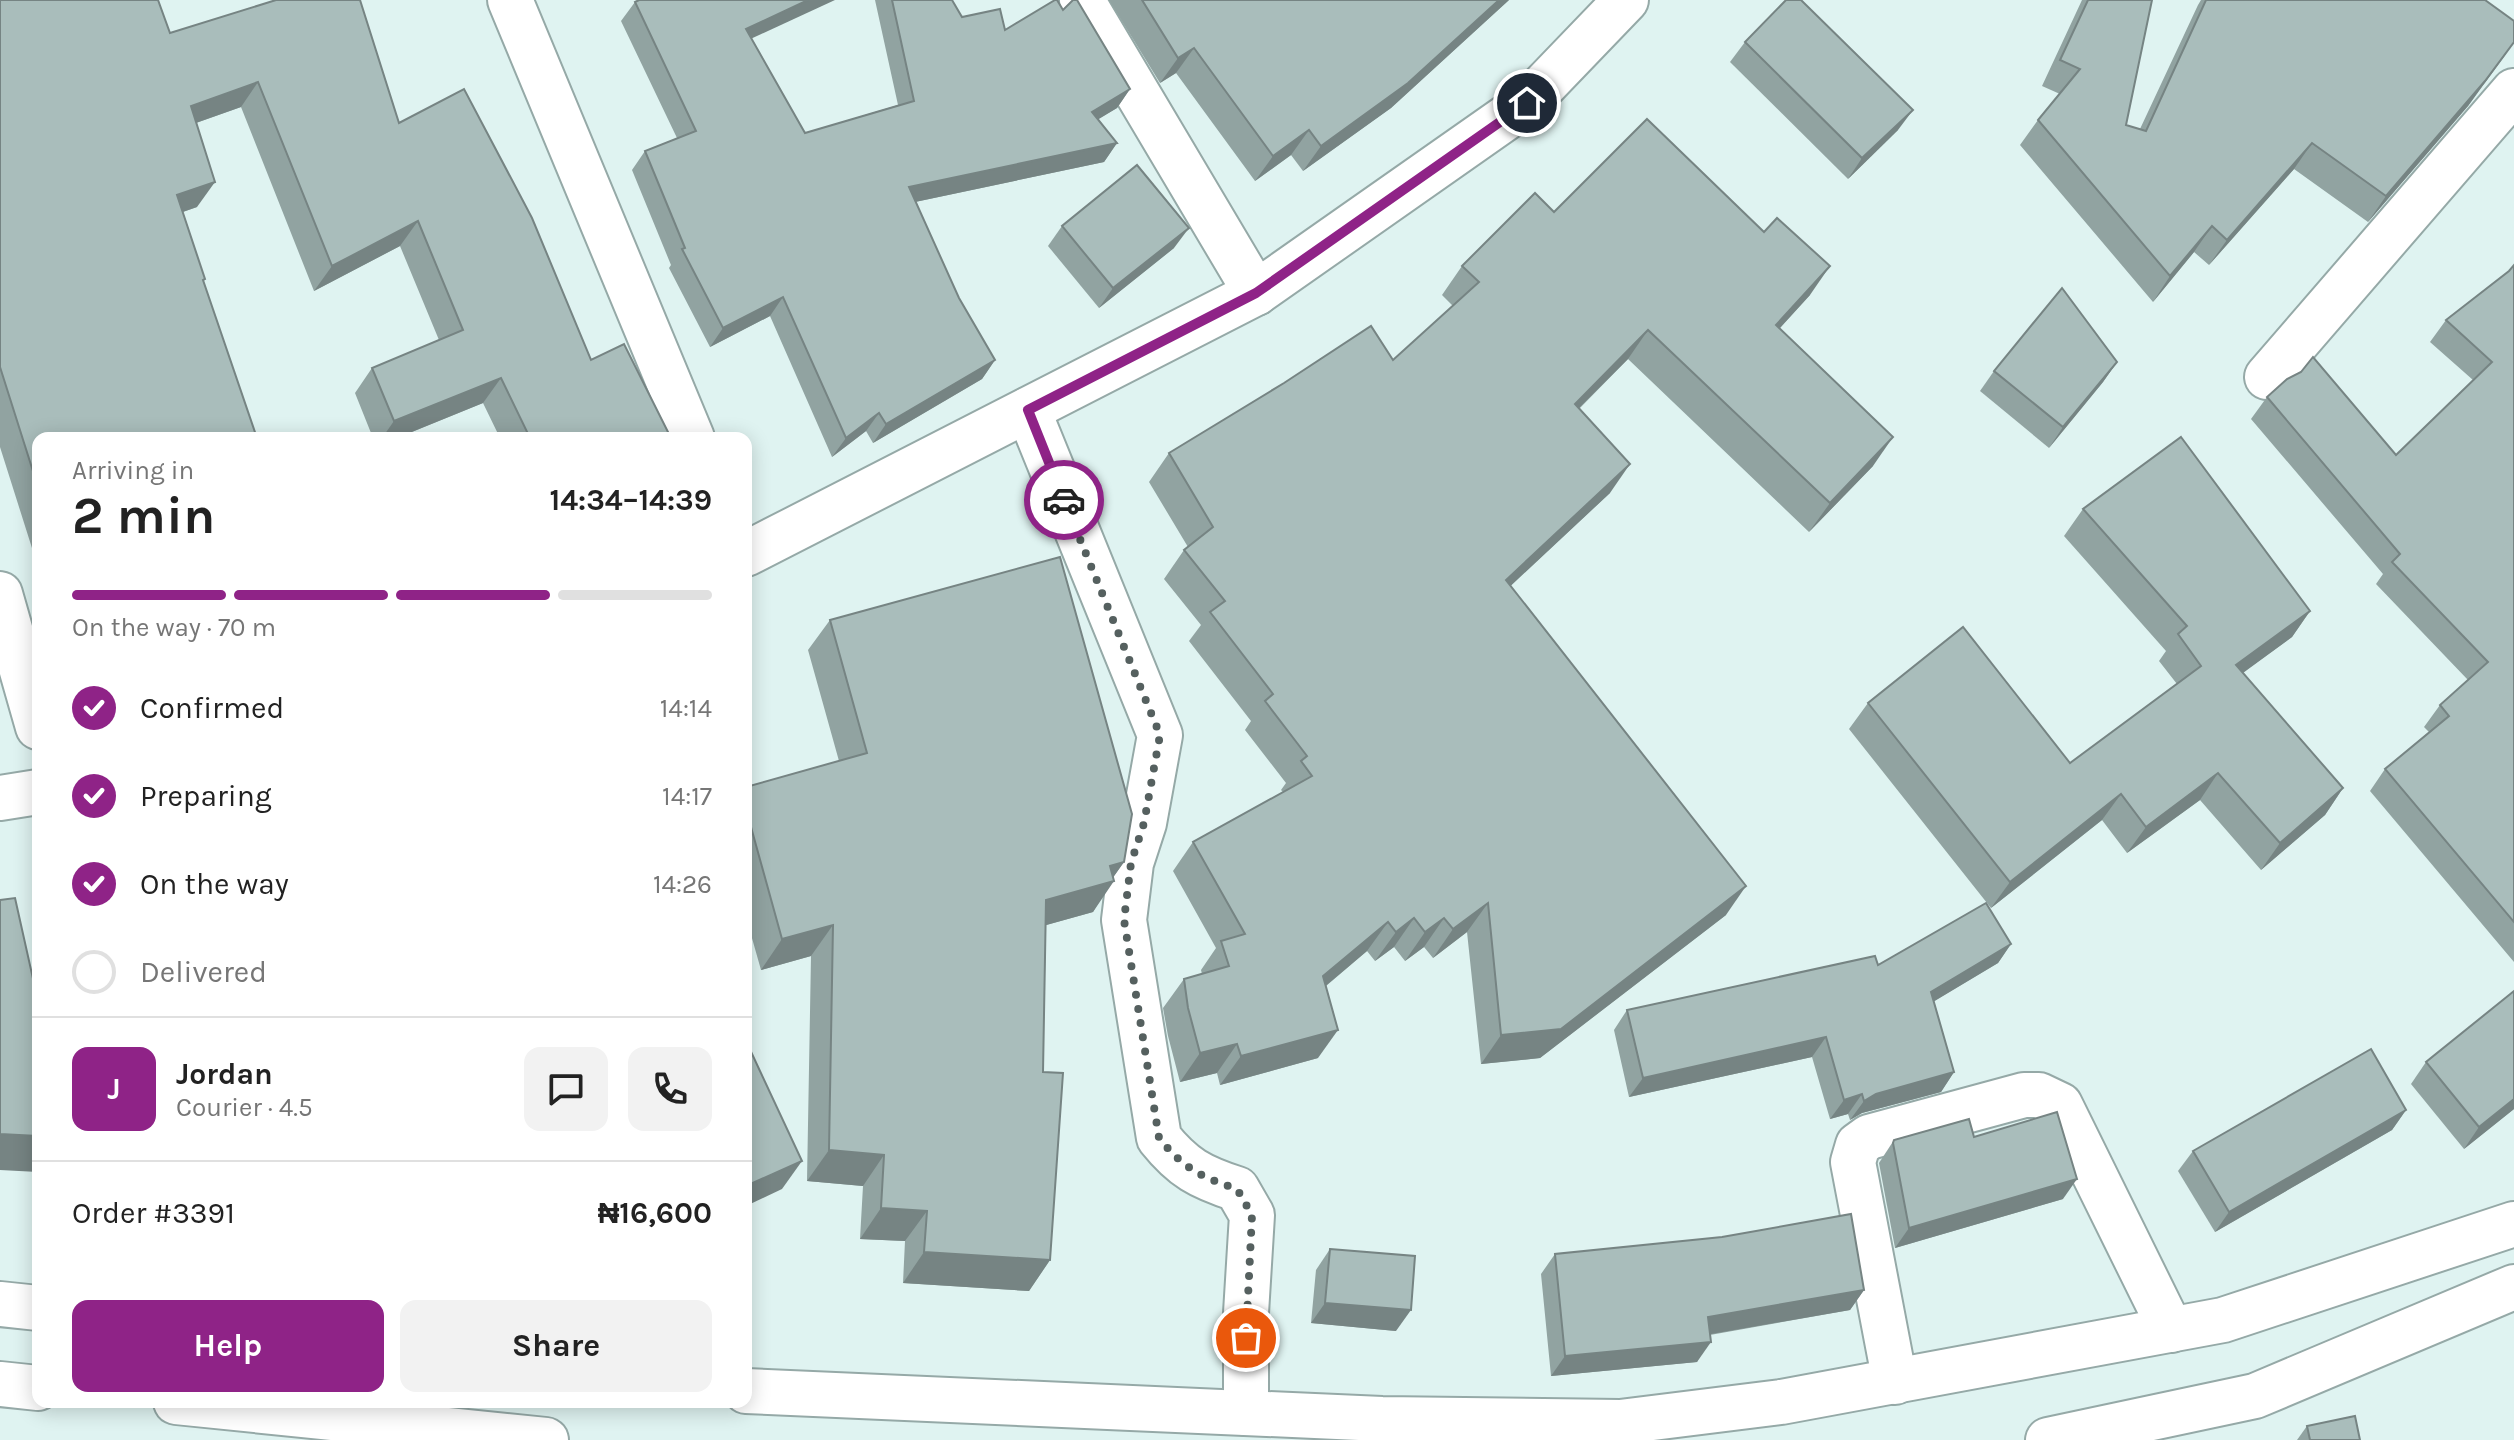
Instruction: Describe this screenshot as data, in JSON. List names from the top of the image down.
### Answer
{
  "page": {
    "heading": ["2 min", "Arriving in", "14:34–14:39"],
    "panel": [
      "Jordan",
      "Courier · 4.5",
      "Order #3391",
      "₦16,600"
    ],
    "bar": "On the way · 70 m",
    "list": [
      ["Confirmed", "14:14"],
      ["Preparing", "14:17"],
      ["On the way", "14:26"],
      "Delivered"
    ],
    "round": "J",
    "buttons": ["Help", "Share"]
  }
}
